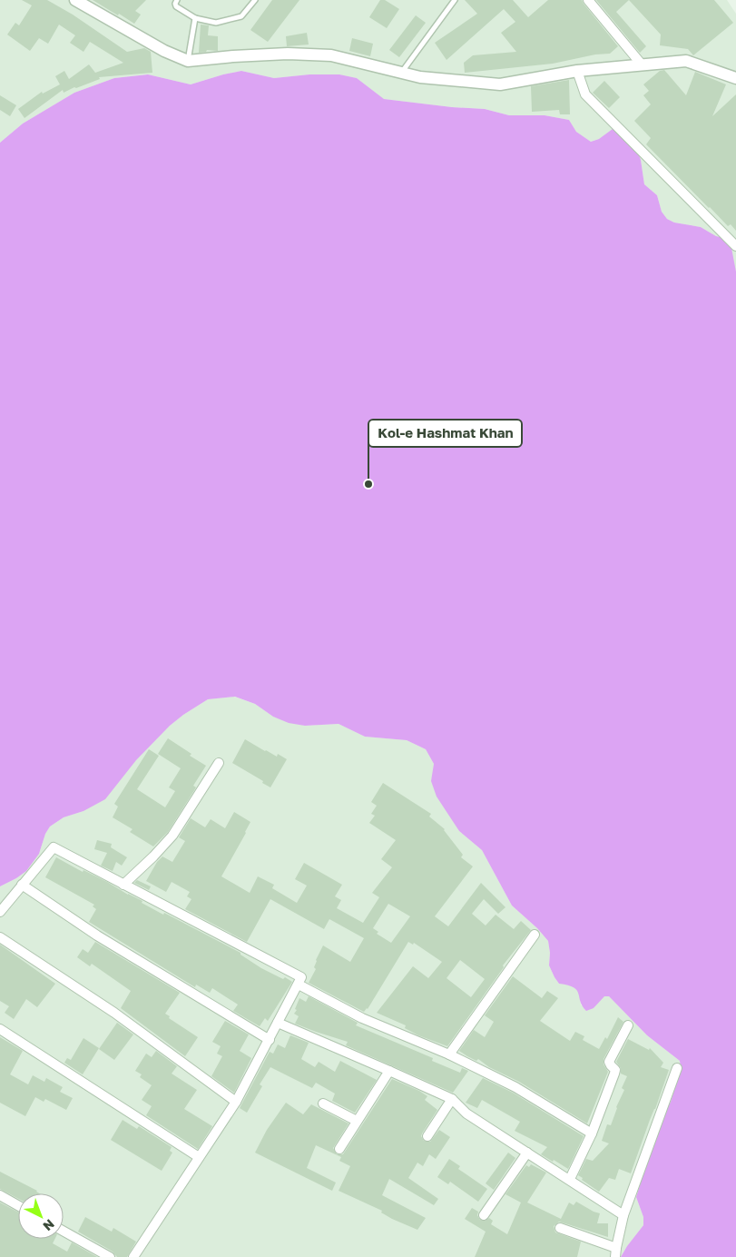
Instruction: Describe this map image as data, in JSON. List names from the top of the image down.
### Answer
{
  "places": ["Kol-e Hashmat Khan"],
  "north": "bottom right"
}
